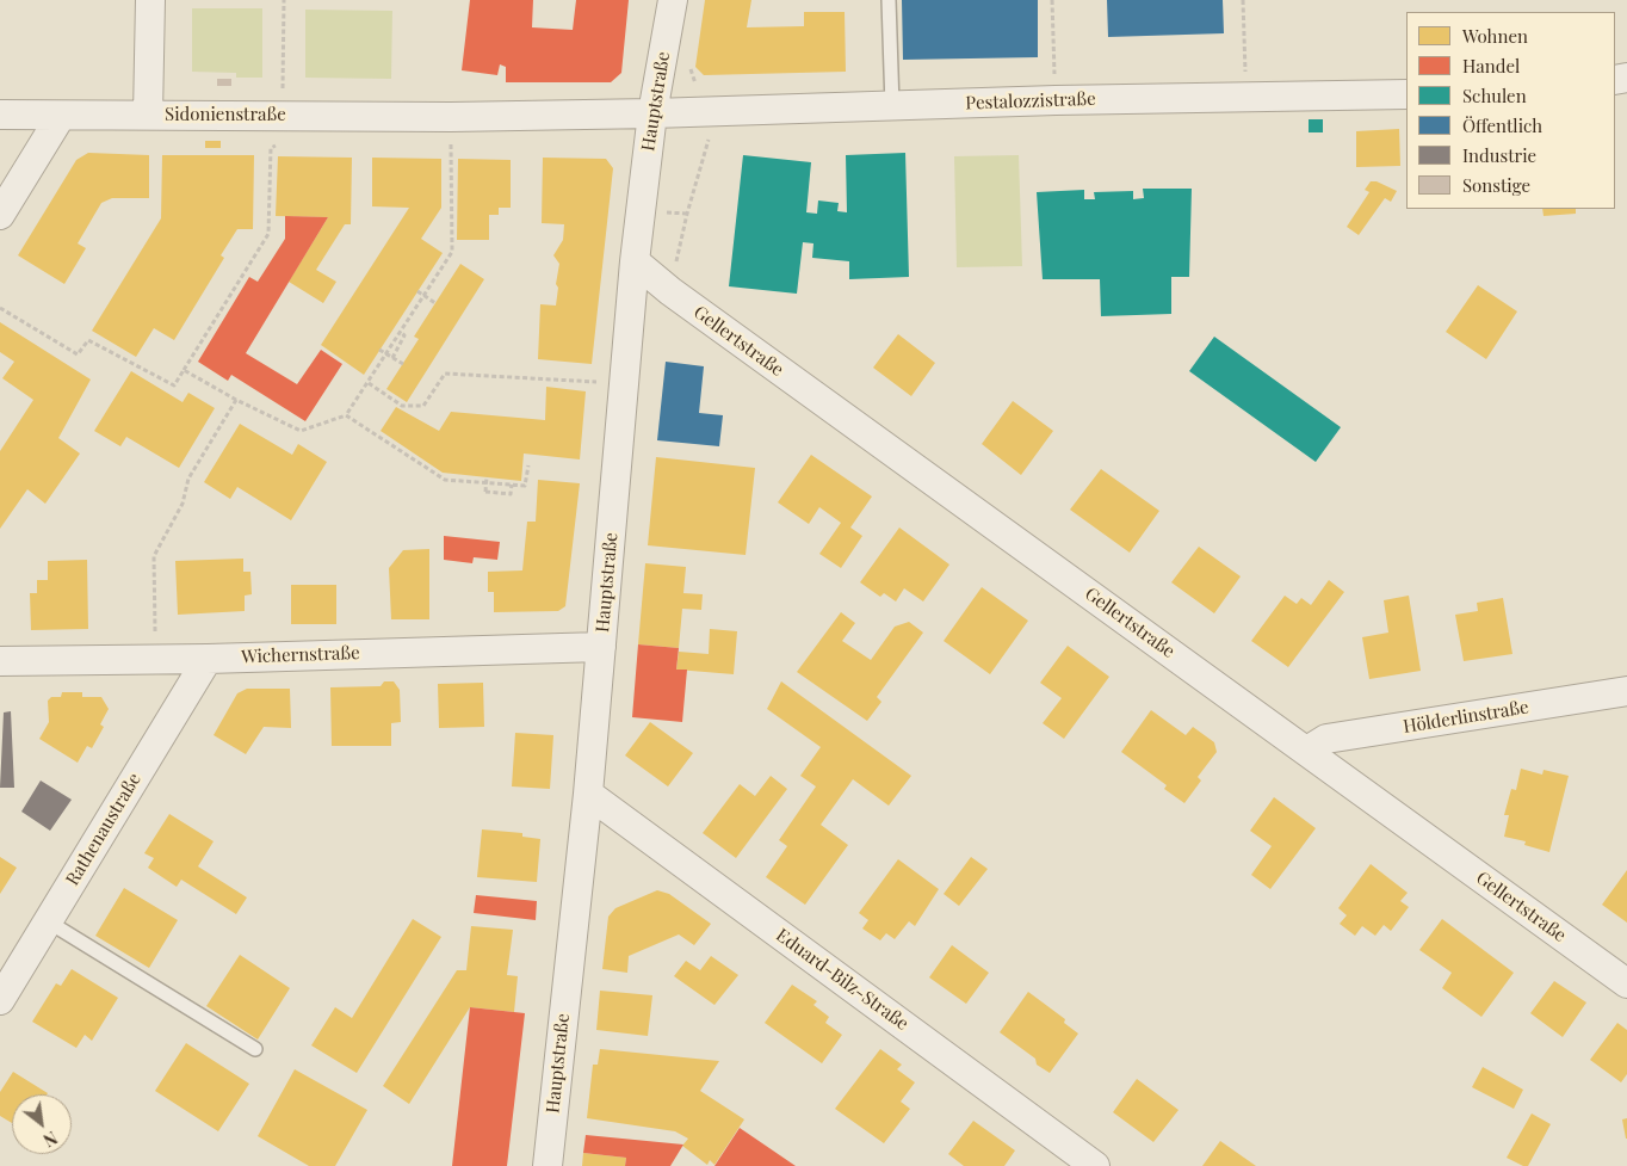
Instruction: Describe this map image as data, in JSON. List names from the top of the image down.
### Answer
{
  "streets": {
    "street": [
      "Hauptstraße",
      "Pestalozzistraße",
      "Sidonienstraße",
      "Gellertstraße",
      "Wichernstraße",
      "Hölderlinstraße",
      "Rathenaustraße",
      "Eduard-Bilz-Straße"
    ]
  },
  "crossings": [
    ["Hauptstraße", "Pestalozzistraße"],
    ["Hauptstraße", "Sidonienstraße"],
    ["Hauptstraße", "Gellertstraße"],
    ["Hauptstraße", "Wichernstraße"],
    ["Hauptstraße", "Eduard-Bilz-Straße"],
    ["Pestalozzistraße", "Sidonienstraße"],
    ["Gellertstraße", "Hölderlinstraße"],
    ["Wichernstraße", "Rathenaustraße"]
  ],
  "legend": [
    "Wohnen",
    "Handel",
    "Schulen",
    "Öffentlich",
    "Industrie",
    "Sonstige"
  ],
  "north": "bottom right"
}
